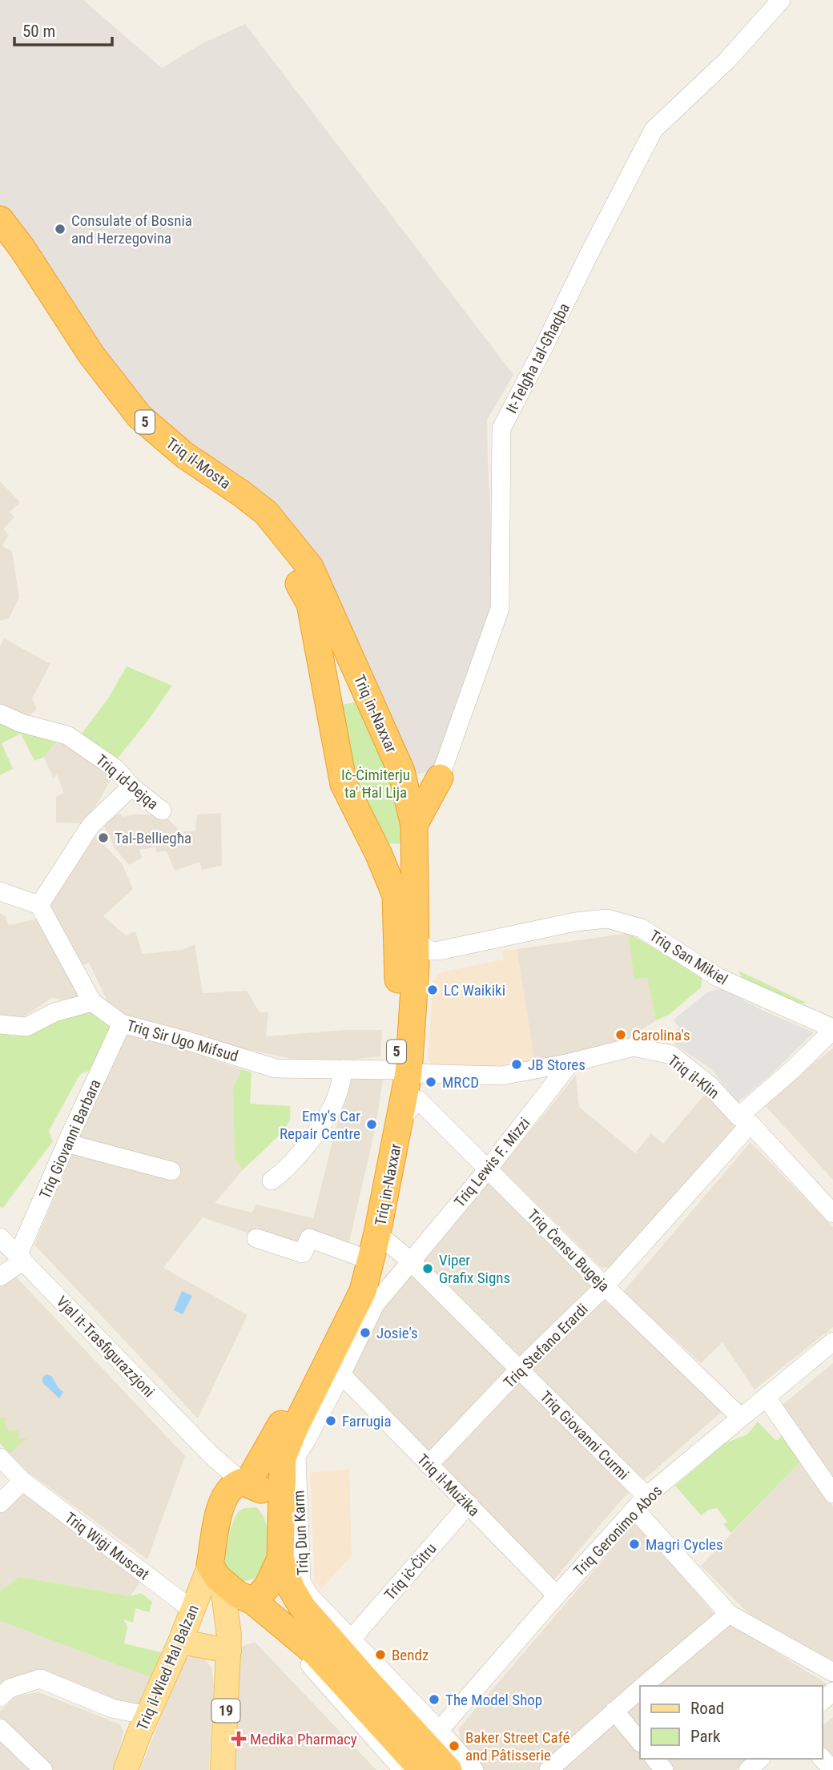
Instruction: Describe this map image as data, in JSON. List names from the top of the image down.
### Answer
{
  "streets": {
    "highway": [
      "5",
      "Triq il-Mosta",
      "Triq in-Naxxar",
      "Triq Dun Karm"
    ],
    "main road": ["Triq il-Wied Ħal Balzan", "19"],
    "street": [
      "It-Telgħa tal-Għaqba",
      "Triq id-Dejqa",
      "Triq San Mikiel",
      "Triq Sir Ugo Mifsud",
      "Triq il-Klin",
      "Triq Giovanni Barbara",
      "Triq Lewis F. Mizzi",
      "Triq Ċensu Bugeja",
      "Triq Stefano Erardi",
      "Vjal it-Trasfigurazzjoni",
      "Triq Giovanni Curmi",
      "Triq il-Mużika",
      "Triq Geronimo Abos",
      "Triq Wiġi Muscat",
      "Triq iċ-Ċitru"
    ]
  },
  "crossings": [
    ["Triq il-Mosta", "Triq in-Naxxar"],
    ["Triq in-Naxxar", "Triq San Mikiel"],
    ["Triq in-Naxxar", "Triq Sir Ugo Mifsud"],
    ["Triq in-Naxxar", "Triq il-Klin"],
    ["Triq in-Naxxar", "Triq Ċensu Bugeja"],
    ["Triq in-Naxxar", "Vjal it-Trasfigurazzjoni"],
    ["Triq in-Naxxar", "Triq Giovanni Curmi"],
    ["Triq in-Naxxar", "Triq Dun Karm"],
    ["Triq in-Naxxar", "Triq il-Wied Ħal Balzan"],
    ["Triq San Mikiel", "Triq Stefano Erardi"],
    ["Triq Sir Ugo Mifsud", "Triq il-Klin"],
    ["Triq Sir Ugo Mifsud", "Triq Giovanni Barbara"],
    ["Triq il-Klin", "Triq Lewis F. Mizzi"],
    ["Triq il-Klin", "Triq Stefano Erardi"],
    ["Triq Giovanni Barbara", "Vjal it-Trasfigurazzjoni"],
    ["Triq Lewis F. Mizzi", "Triq Ċensu Bugeja"],
    ["Triq Lewis F. Mizzi", "Triq Giovanni Curmi"],
    ["Triq Lewis F. Mizzi", "Triq Dun Karm"],
    ["Triq Ċensu Bugeja", "Triq Stefano Erardi"],
    ["Triq Ċensu Bugeja", "Triq Geronimo Abos"],
    ["Triq Stefano Erardi", "Triq Giovanni Curmi"],
    ["Triq Stefano Erardi", "Triq il-Mużika"],
    ["Triq Giovanni Curmi", "Triq Geronimo Abos"],
    ["Triq Giovanni Curmi", "Triq Dun Karm"],
    ["Triq il-Mużika", "Triq Geronimo Abos"],
    ["Triq il-Mużika", "Triq Dun Karm"],
    ["Triq il-Mużika", "Triq iċ-Ċitru"],
    ["Triq Geronimo Abos", "Triq Dun Karm"],
    ["Triq Dun Karm", "Triq iċ-Ċitru"],
    ["Triq Wiġi Muscat", "Triq il-Wied Ħal Balzan"]
  ],
  "parks": ["Iċ-Ċimiterju ta' Ħal Lija"],
  "places": {
    "other": [
      "Consulate of Bosnia and Herzegovina",
      "Tal-Belliegħa",
      "LC Waikiki",
      "Carolina's",
      "JB Stores",
      "MRCD",
      "Emy's Car Repair Centre",
      "Viper Grafix Signs",
      "Josie's",
      "Farrugia",
      "Magri Cycles",
      "Bendz",
      "The Model Shop",
      "Baker Street Café and Pâtisserie"
    ],
    "health": ["Medika Pharmacy"]
  },
  "legend": ["Road", "Park"],
  "scale_bar": "50 m"
}
